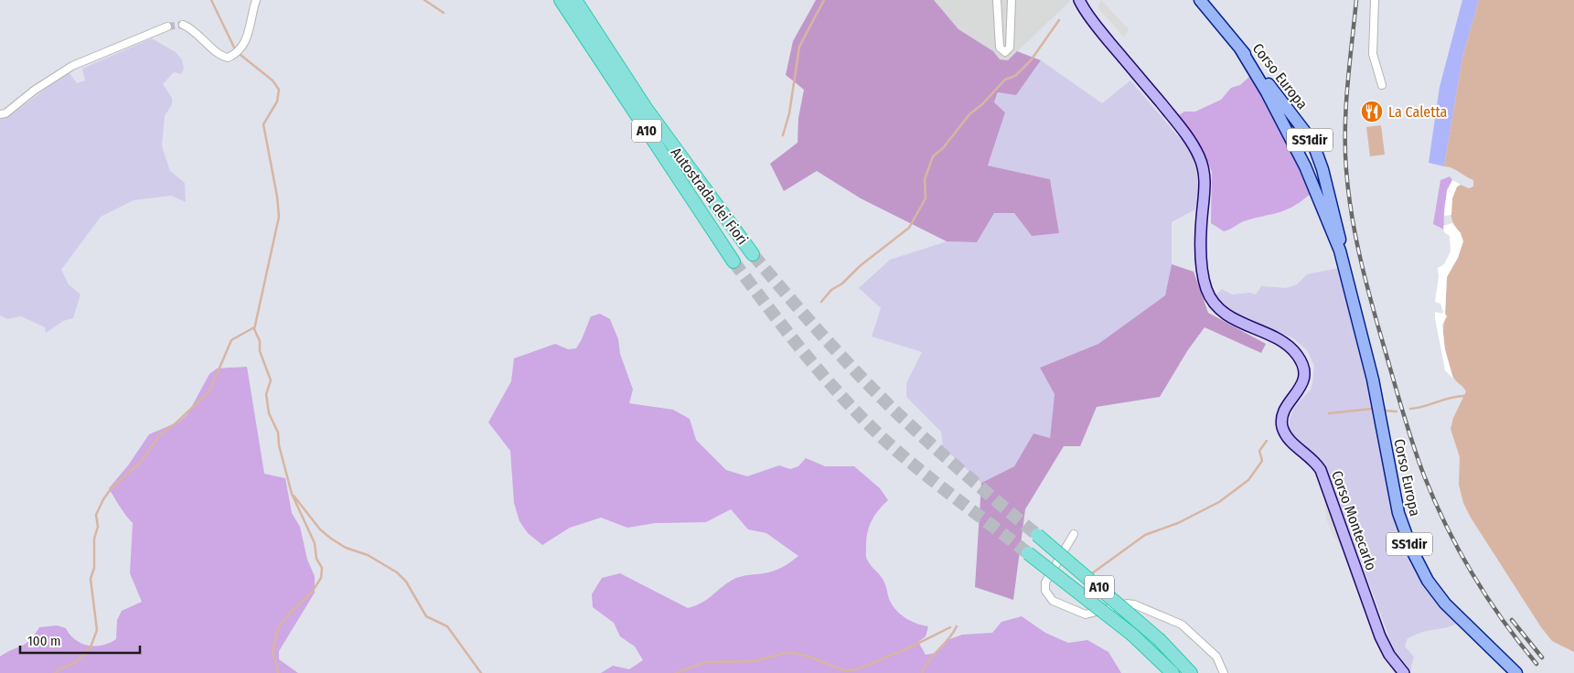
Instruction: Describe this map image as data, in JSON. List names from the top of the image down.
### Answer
{
  "streets": {
    "highway": ["A10", "Autostrada dei Fiori"],
    "main road": ["Corso Europa", "SS1dir", "Corso Montecarlo"]
  },
  "places": {
    "restaurant": ["La Caletta"]
  },
  "scale_bar": "100 m"
}
